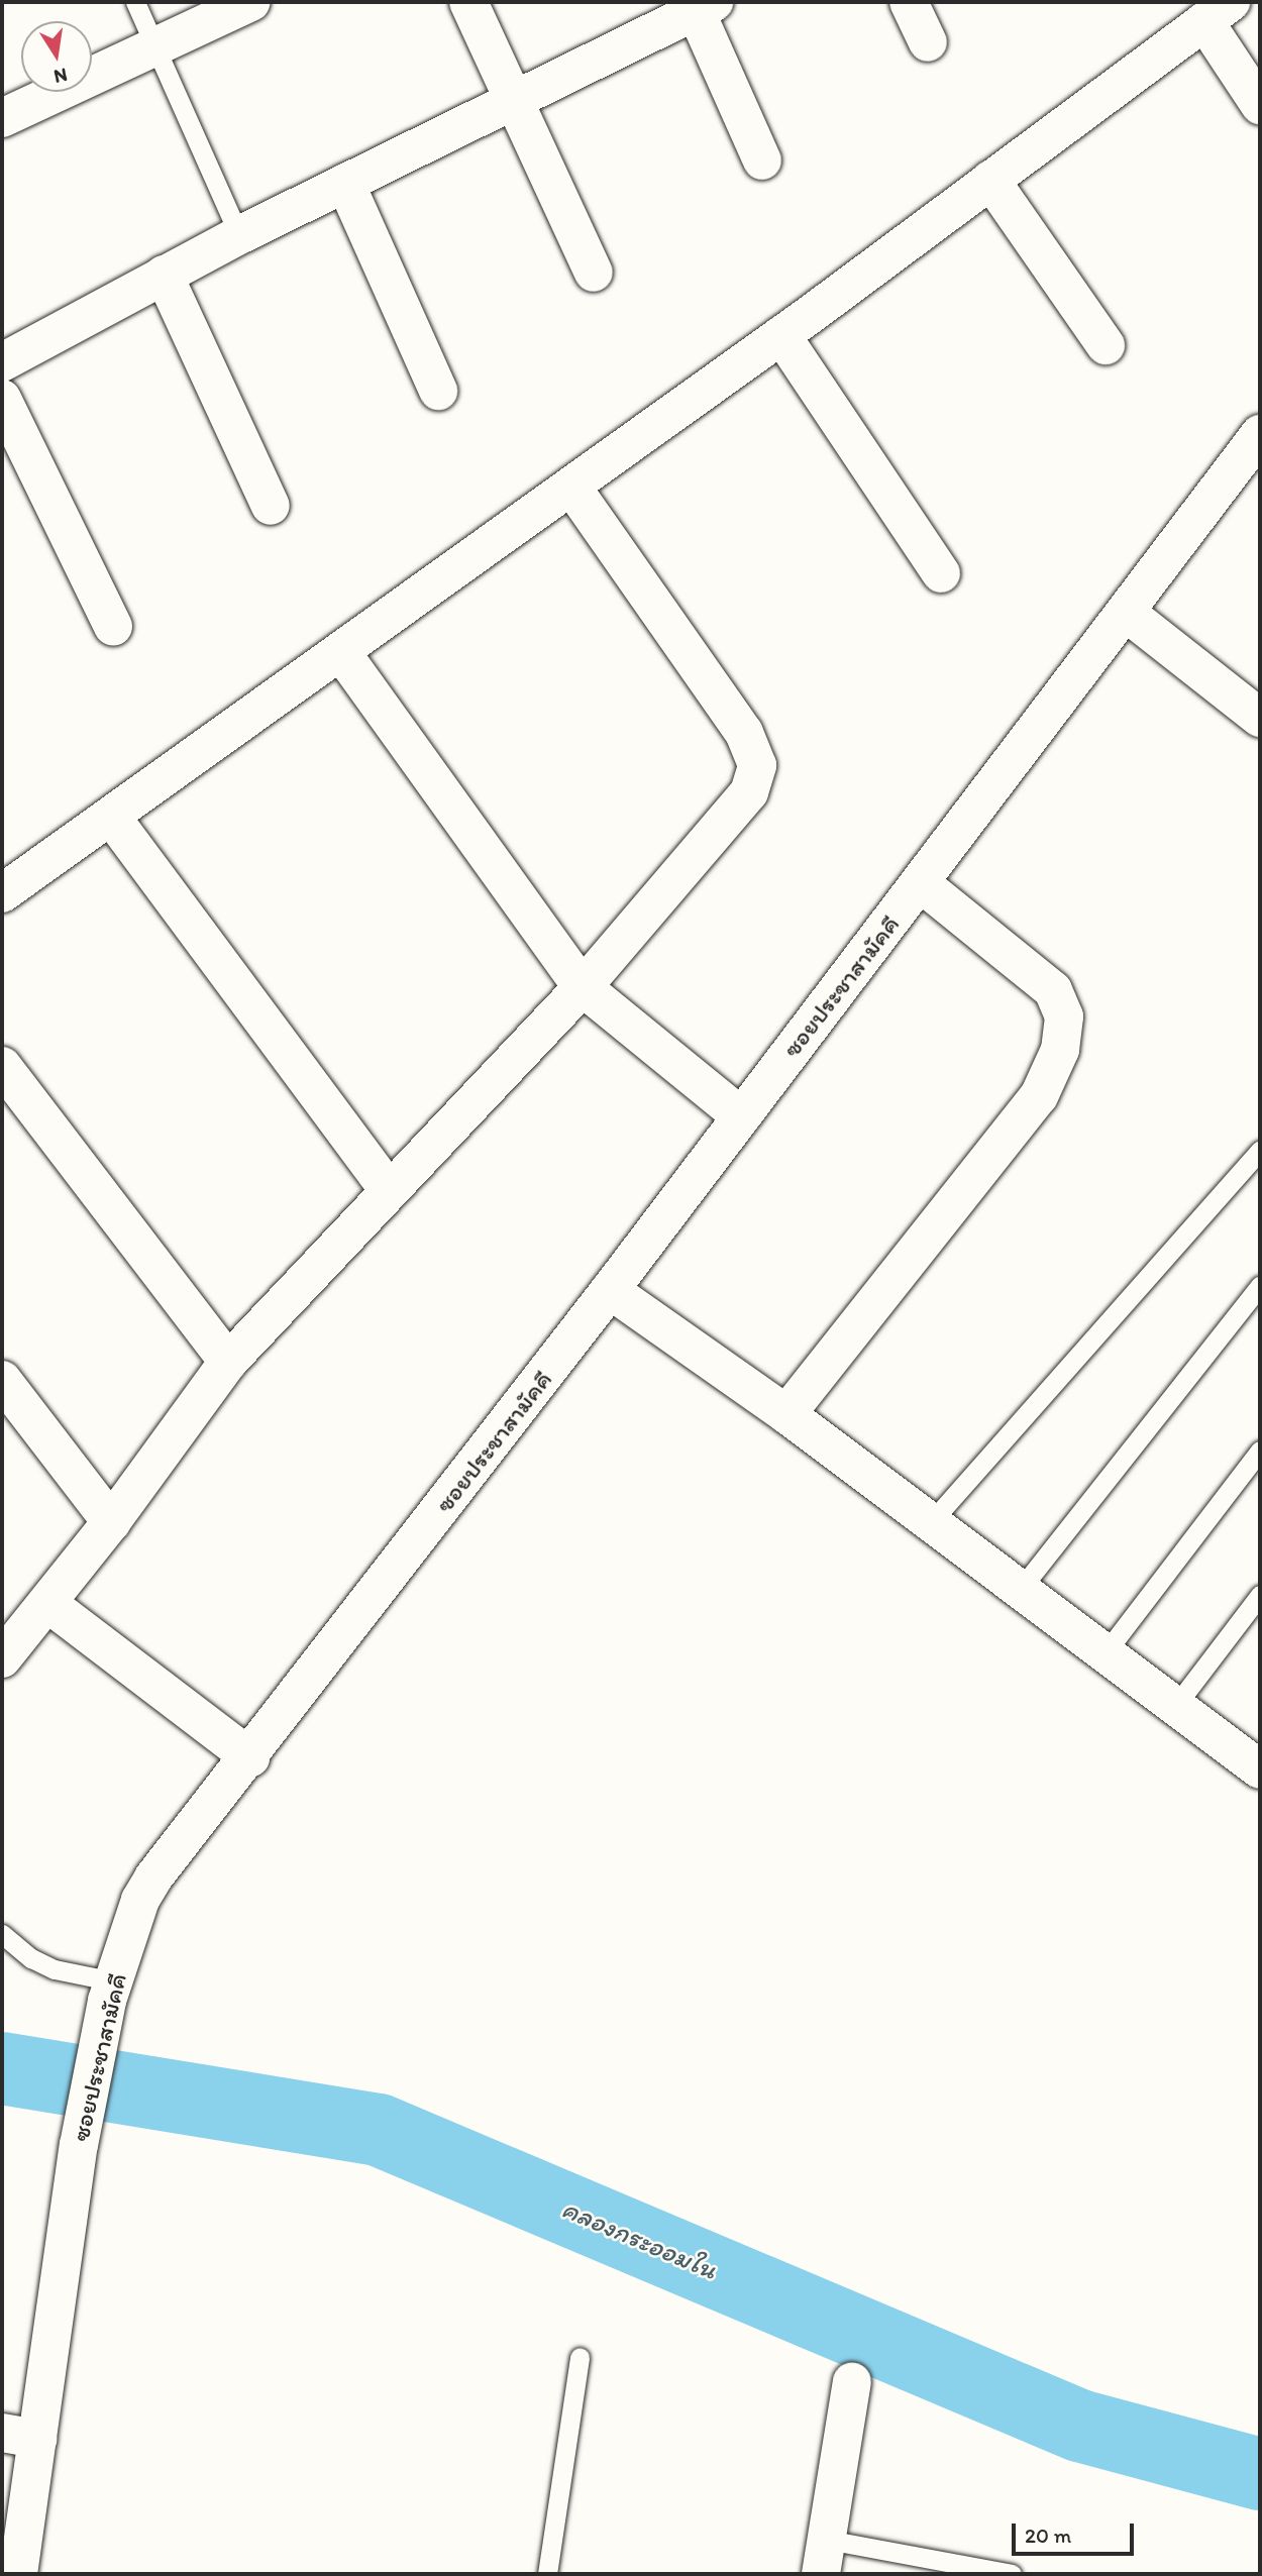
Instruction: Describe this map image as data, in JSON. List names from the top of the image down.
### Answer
{
  "streets": {
    "street": ["ซอยประชาสามัคคี"]
  },
  "water": ["คลองกระออมใน"],
  "scale_bar": "20 m",
  "north": "bottom"
}
